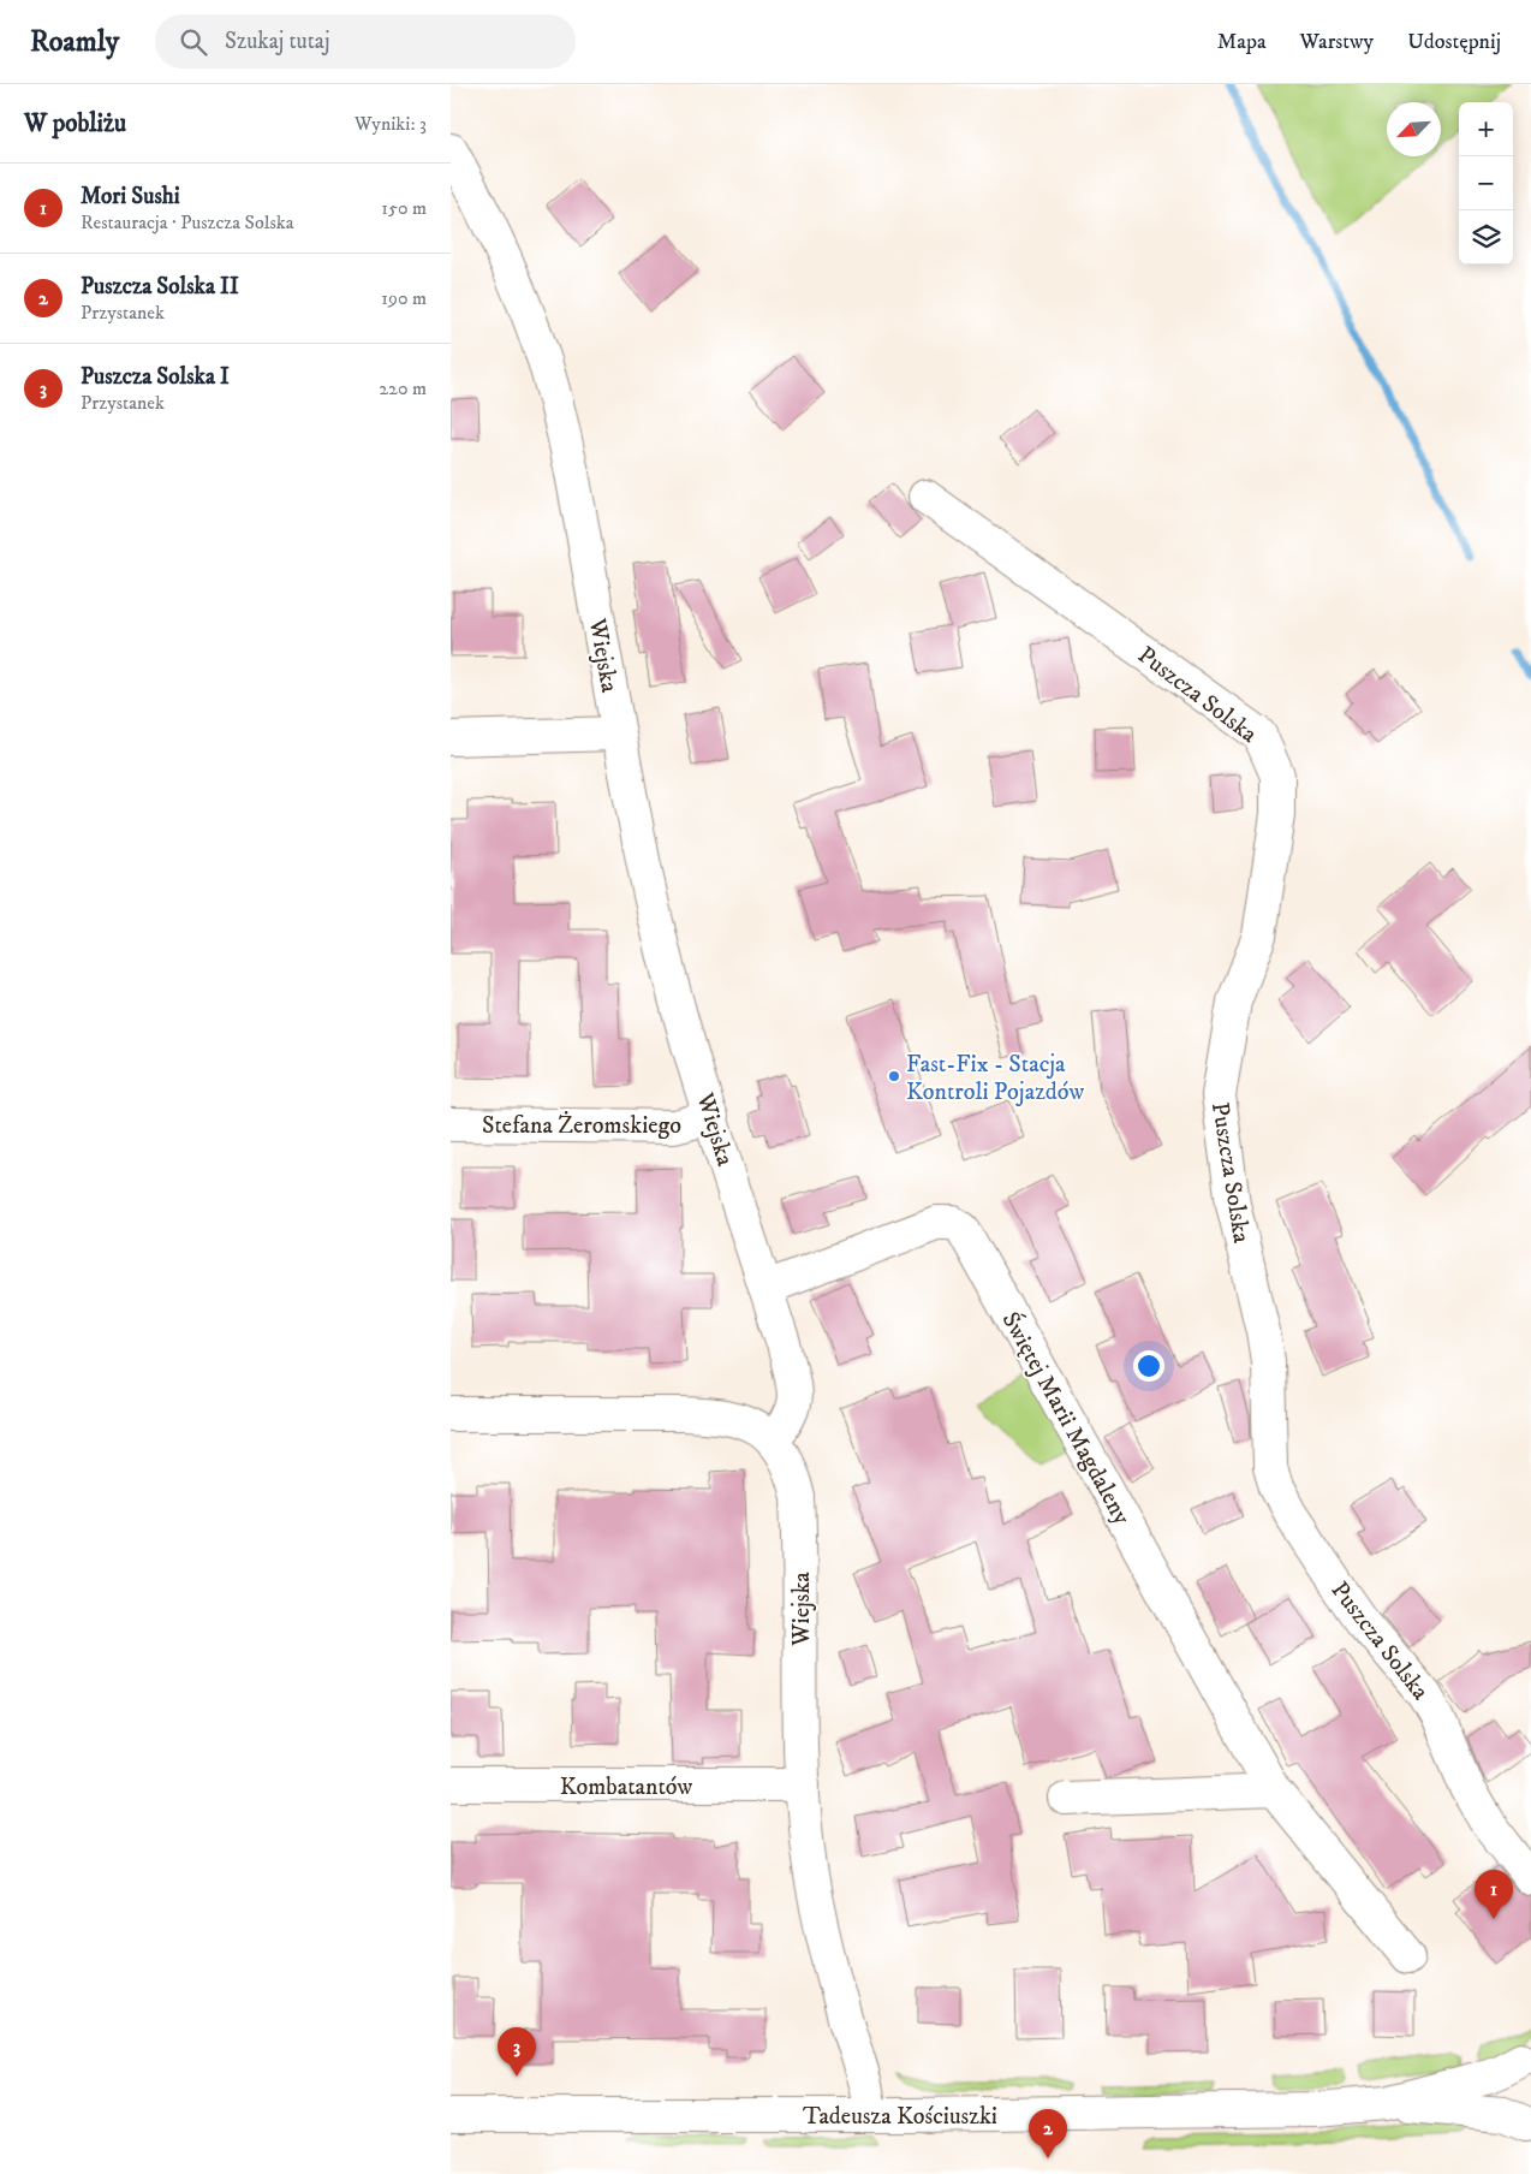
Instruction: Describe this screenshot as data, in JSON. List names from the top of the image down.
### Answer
{
  "streets": {
    "street": [
      "Wiejska",
      "Puszcza Solska",
      "Stefana Żeromskiego",
      "Świętej Marii Magdaleny",
      "Kombatantów",
      "Tadeusza Kościuszki"
    ]
  },
  "crossings": [
    ["Wiejska", "Stefana Żeromskiego"],
    ["Wiejska", "Świętej Marii Magdaleny"],
    ["Wiejska", "Kombatantów"],
    ["Wiejska", "Tadeusza Kościuszki"]
  ],
  "places": ["Fast-Fix - Stacja Kontroli Pojazdów"],
  "north": "bottom left",
  "page": {
    "header": "Roamly",
    "search": "Szukaj tutaj",
    "nav": ["Mapa", "Warstwy", "Udostępnij"],
    "heading": ["W pobliżu", "Wyniki: 3"],
    "map_buttons": ["+", "−"],
    "list": [
      {
        "mark": "1",
        "name": "Mori Sushi",
        "note": "Restauracja · Puszcza Solska",
        "value": "150 m"
      },
      {
        "mark": "2",
        "name": "Puszcza Solska II",
        "note": "Przystanek",
        "value": "190 m"
      },
      {
        "mark": "3",
        "name": "Puszcza Solska I",
        "note": "Przystanek",
        "value": "220 m"
      }
    ],
    "pins": ["1", "3", "2"]
  }
}
